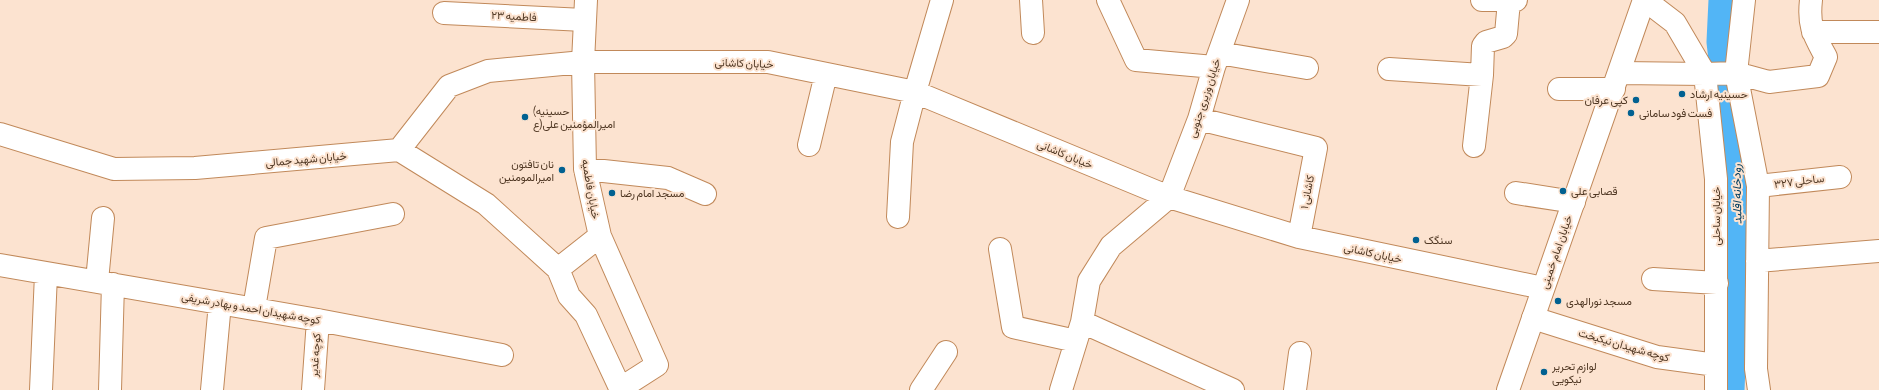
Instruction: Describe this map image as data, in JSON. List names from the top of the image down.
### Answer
{
  "streets": {
    "street": [
      "فاطمیه ۲۳",
      "خیابان کاشانی",
      "خیابان وزیری جنوبی",
      "خیابان شهید جمالی",
      "ساحلی ۳۲۷",
      "خیابان فاطمیه",
      "کاشانی ۱",
      "خیابان ساحلی",
      "خیابان امام خمینی",
      "کوچه شهیدان احمد و بهادر شریفی",
      "کوچه شهیدان نیکبخت",
      "کوچه غدیر"
    ]
  },
  "crossings": [
    ["فاطمیه ۲۳", "خیابان فاطمیه"],
    ["خیابان کاشانی", "خیابان وزیری جنوبی"],
    ["خیابان کاشانی", "خیابان فاطمیه"],
    ["خیابان کاشانی", "کاشانی ۱"],
    ["خیابان کاشانی", "خیابان امام خمینی"],
    ["خیابان وزیری جنوبی", "کاشانی ۱"],
    ["ساحلی ۳۲۷", "خیابان ساحلی"],
    ["خیابان ساحلی", "کوچه شهیدان نیکبخت"],
    ["خیابان امام خمینی", "کوچه شهیدان نیکبخت"],
    ["کوچه شهیدان احمد و بهادر شریفی", "کوچه غدیر"]
  ],
  "water": ["رودخانه اقلید"],
  "places": [
    "حسینیه ارشاد",
    "کپی عرفان",
    "فست فود سامانی",
    "(حسینیه امیرالمؤمنین علی(ع",
    "نان تافتون امیرالمومنین",
    "قصابی علی",
    "مسجد امام رضا",
    "سنگک",
    "مسجد نورالهدی",
    "لوازم تحریر نیکویی"
  ]
}
